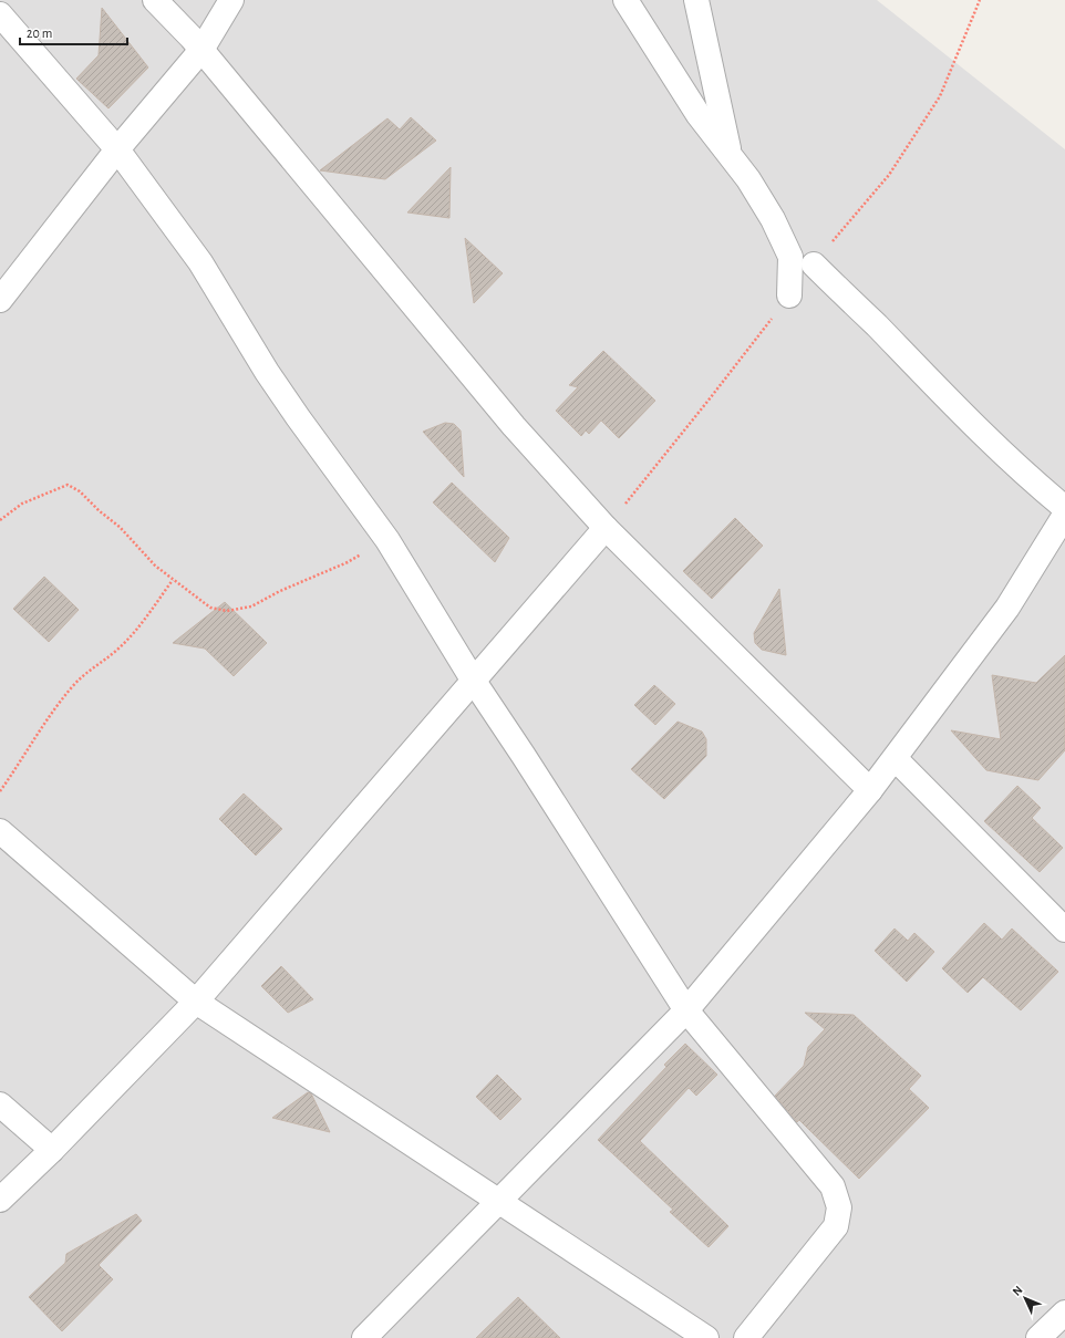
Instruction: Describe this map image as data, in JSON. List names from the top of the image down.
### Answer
{
  "scale_bar": "20 m",
  "north": "top left"
}
